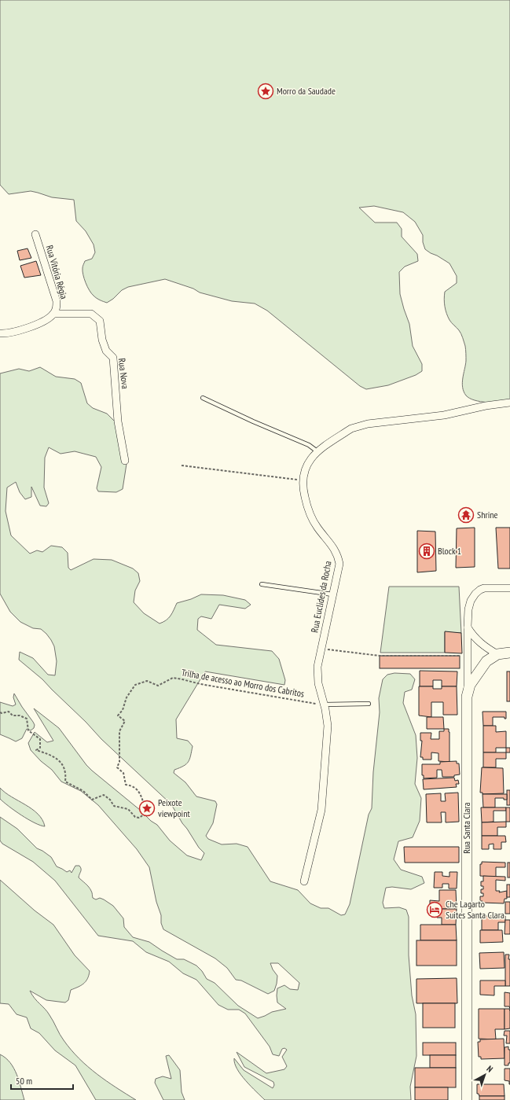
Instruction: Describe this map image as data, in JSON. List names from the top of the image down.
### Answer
{
  "streets": {
    "main road": ["Rua Santa Clara"],
    "street": ["Rua Vitória Régia", "Rua Nova", "Rua Euclides da Rocha"],
    "path": ["Trilha de acesso ao Morro dos Cabritos"]
  },
  "crossings": [
    ["Rua Vitória Régia", "Rua Nova"],
    ["Rua Euclides da Rocha", "Trilha de acesso ao Morro dos Cabritos"]
  ],
  "places": {
    "place": ["Morro da Saudade", "Peixote viewpoint"],
    "temple": ["Shrine"],
    "building": ["Block 1"],
    "hotel": ["Che Lagarto Suites Santa Clara"]
  },
  "scale_bar": "50 m",
  "north": "top right"
}
